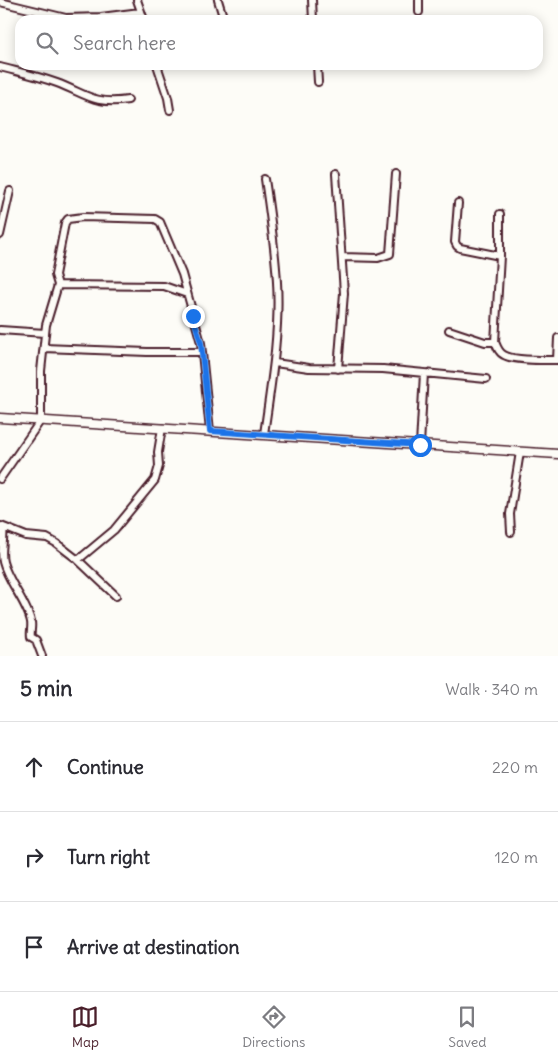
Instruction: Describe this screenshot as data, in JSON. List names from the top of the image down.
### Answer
{
  "page": {
    "search": "Search here",
    "heading": ["5 min", "Walk · 340 m"],
    "list": [
      ["Continue", "220 m"],
      ["Turn right", "120 m"],
      "Arrive at destination"
    ],
    "nav": ["Map", "Directions", "Saved"]
  }
}
